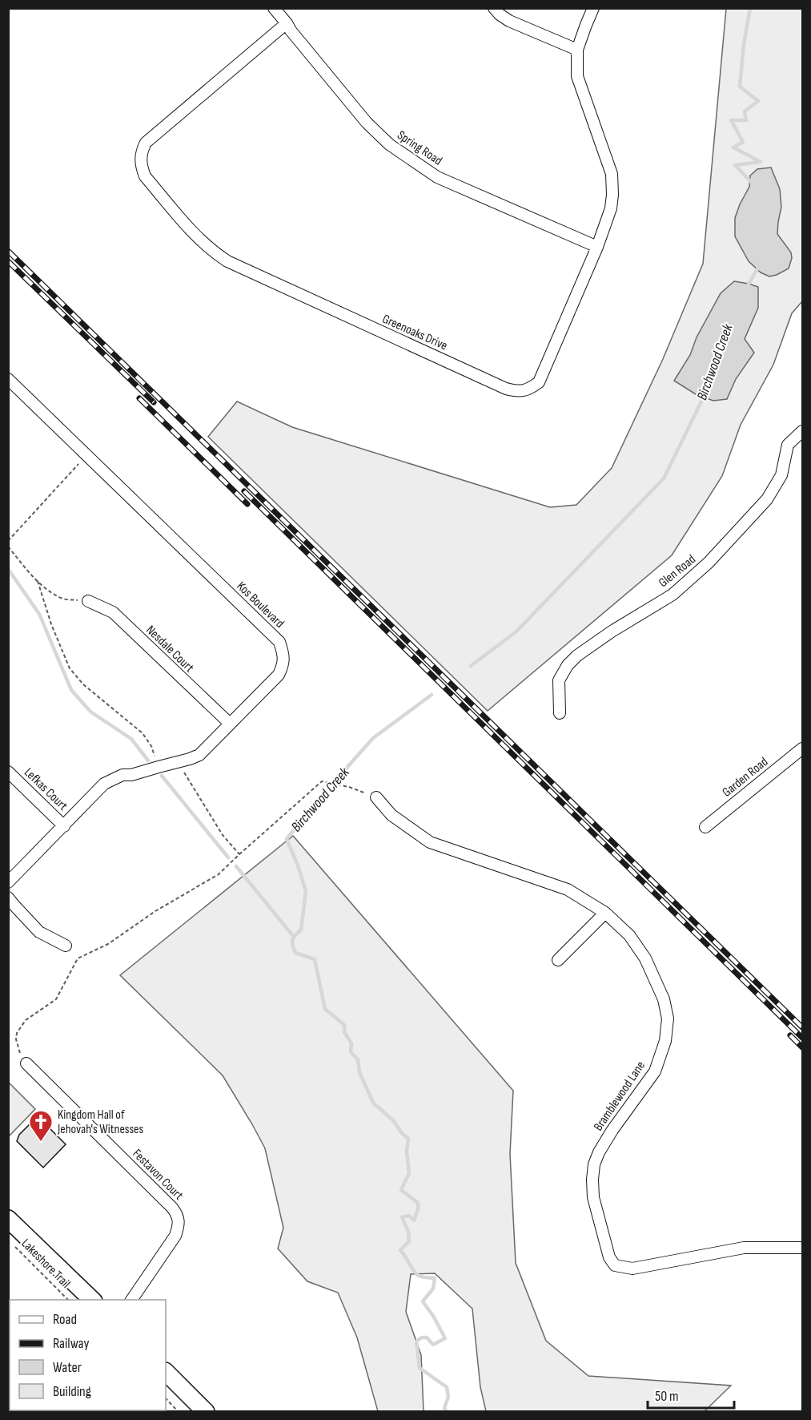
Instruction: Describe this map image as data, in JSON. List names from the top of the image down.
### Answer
{
  "streets": {
    "street": [
      "Spring Road",
      "Greenoaks Drive",
      "Glen Road",
      "Kos Boulevard",
      "Nesdale Court",
      "Garden Road",
      "Lefkas Court",
      "Bramblewood Lane",
      "Festavon Court"
    ],
    "path": ["Lakeshore Trail"]
  },
  "crossings": [
    ["Spring Road", "Greenoaks Drive"],
    ["Kos Boulevard", "Nesdale Court"],
    ["Kos Boulevard", "Lefkas Court"]
  ],
  "water": ["Birchwood Creek"],
  "places": {
    "church": ["Kingdom Hall of Jehovah's Witnesses"]
  },
  "legend": [
    "Road",
    "Railway",
    "Water",
    "Building"
  ],
  "scale_bar": "50 m"
}
